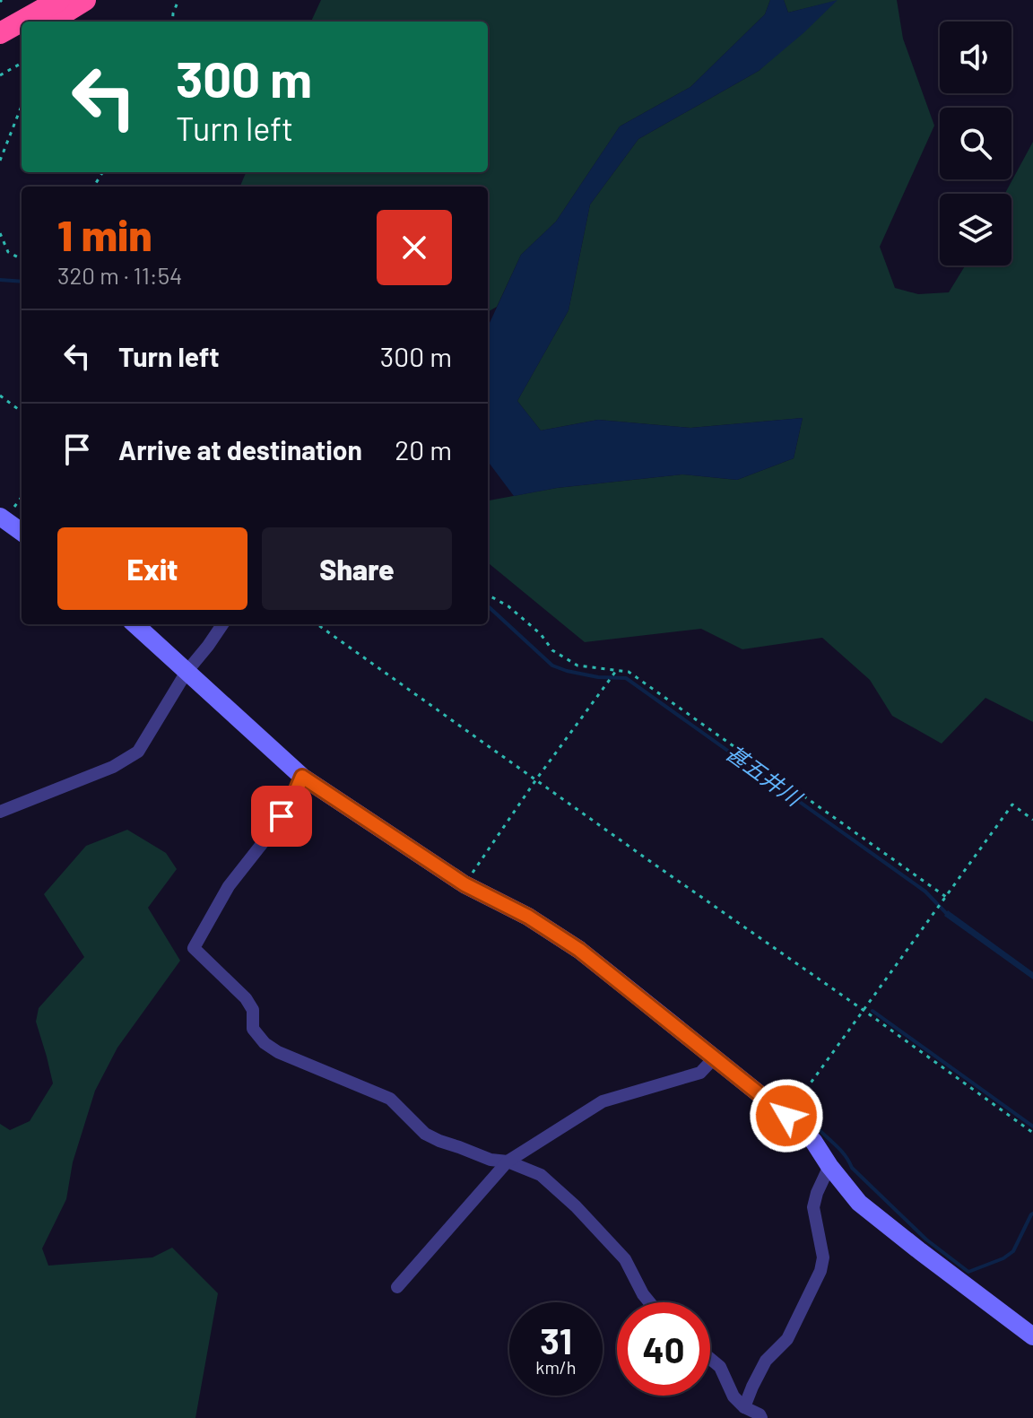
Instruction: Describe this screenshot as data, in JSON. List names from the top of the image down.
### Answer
{
  "water": ["甚五井川"],
  "page": {
    "turn": ["300 m", "Turn left"],
    "heading": ["1 min", "320 m · 11:54"],
    "list": [
      {
        "name": "Turn left",
        "value": "300 m"
      },
      {
        "name": "Arrive at destination",
        "value": "20 m"
      }
    ],
    "buttons": ["Exit", "Share"],
    "speed": "31 km/h",
    "limit": "40"
  }
}
